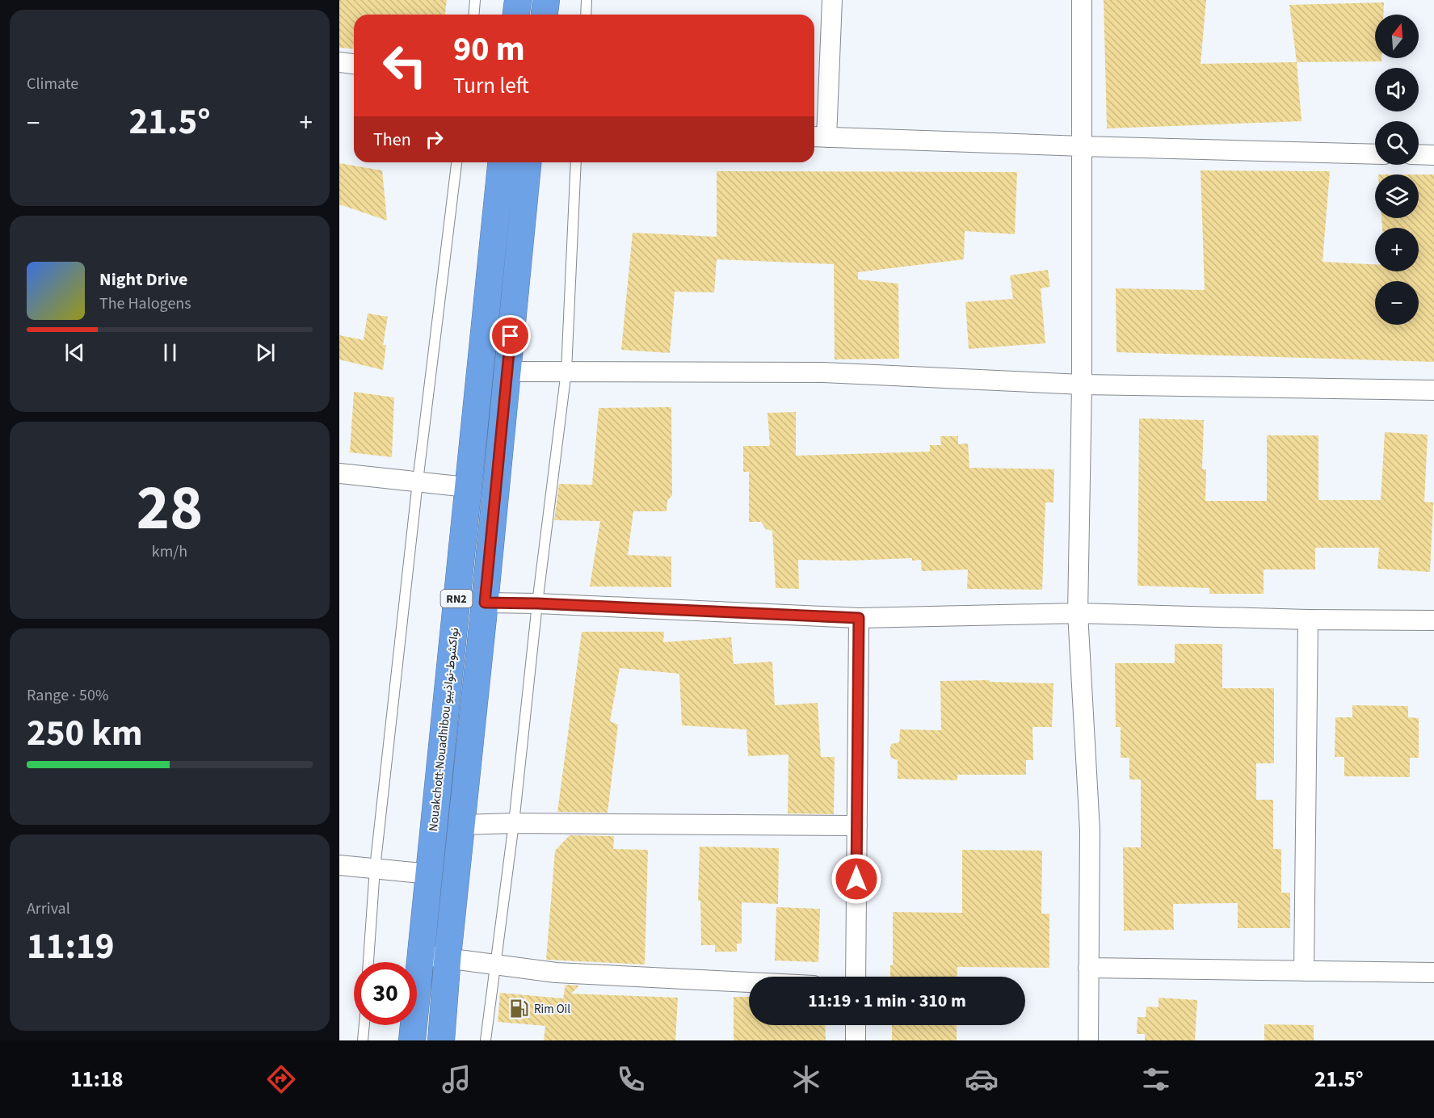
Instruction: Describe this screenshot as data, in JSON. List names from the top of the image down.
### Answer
{
  "streets": {
    "highway": ["RN2", "Nouakchott-Nouadhibou نواكشوط-نواذيبو"]
  },
  "places": {
    "fuel station": ["Rim Oil"]
  },
  "north": "top",
  "page": {
    "tile": [
      "Climate",
      ["28", "km/h"],
      ["Range · 50%", "250 km"],
      ["Arrival", "11:19"]
    ],
    "map_buttons": ["+", "−"],
    "turn": ["90 m", "Turn left"],
    "heat": ["−", "21.5°", "+"],
    "then": "Then",
    "song": ["Night Drive", "The Halogens"],
    "limit": "30",
    "trip": "11:19 · 1 min · 310 m",
    "tabs": ["11:18", "21.5°"]
  }
}
